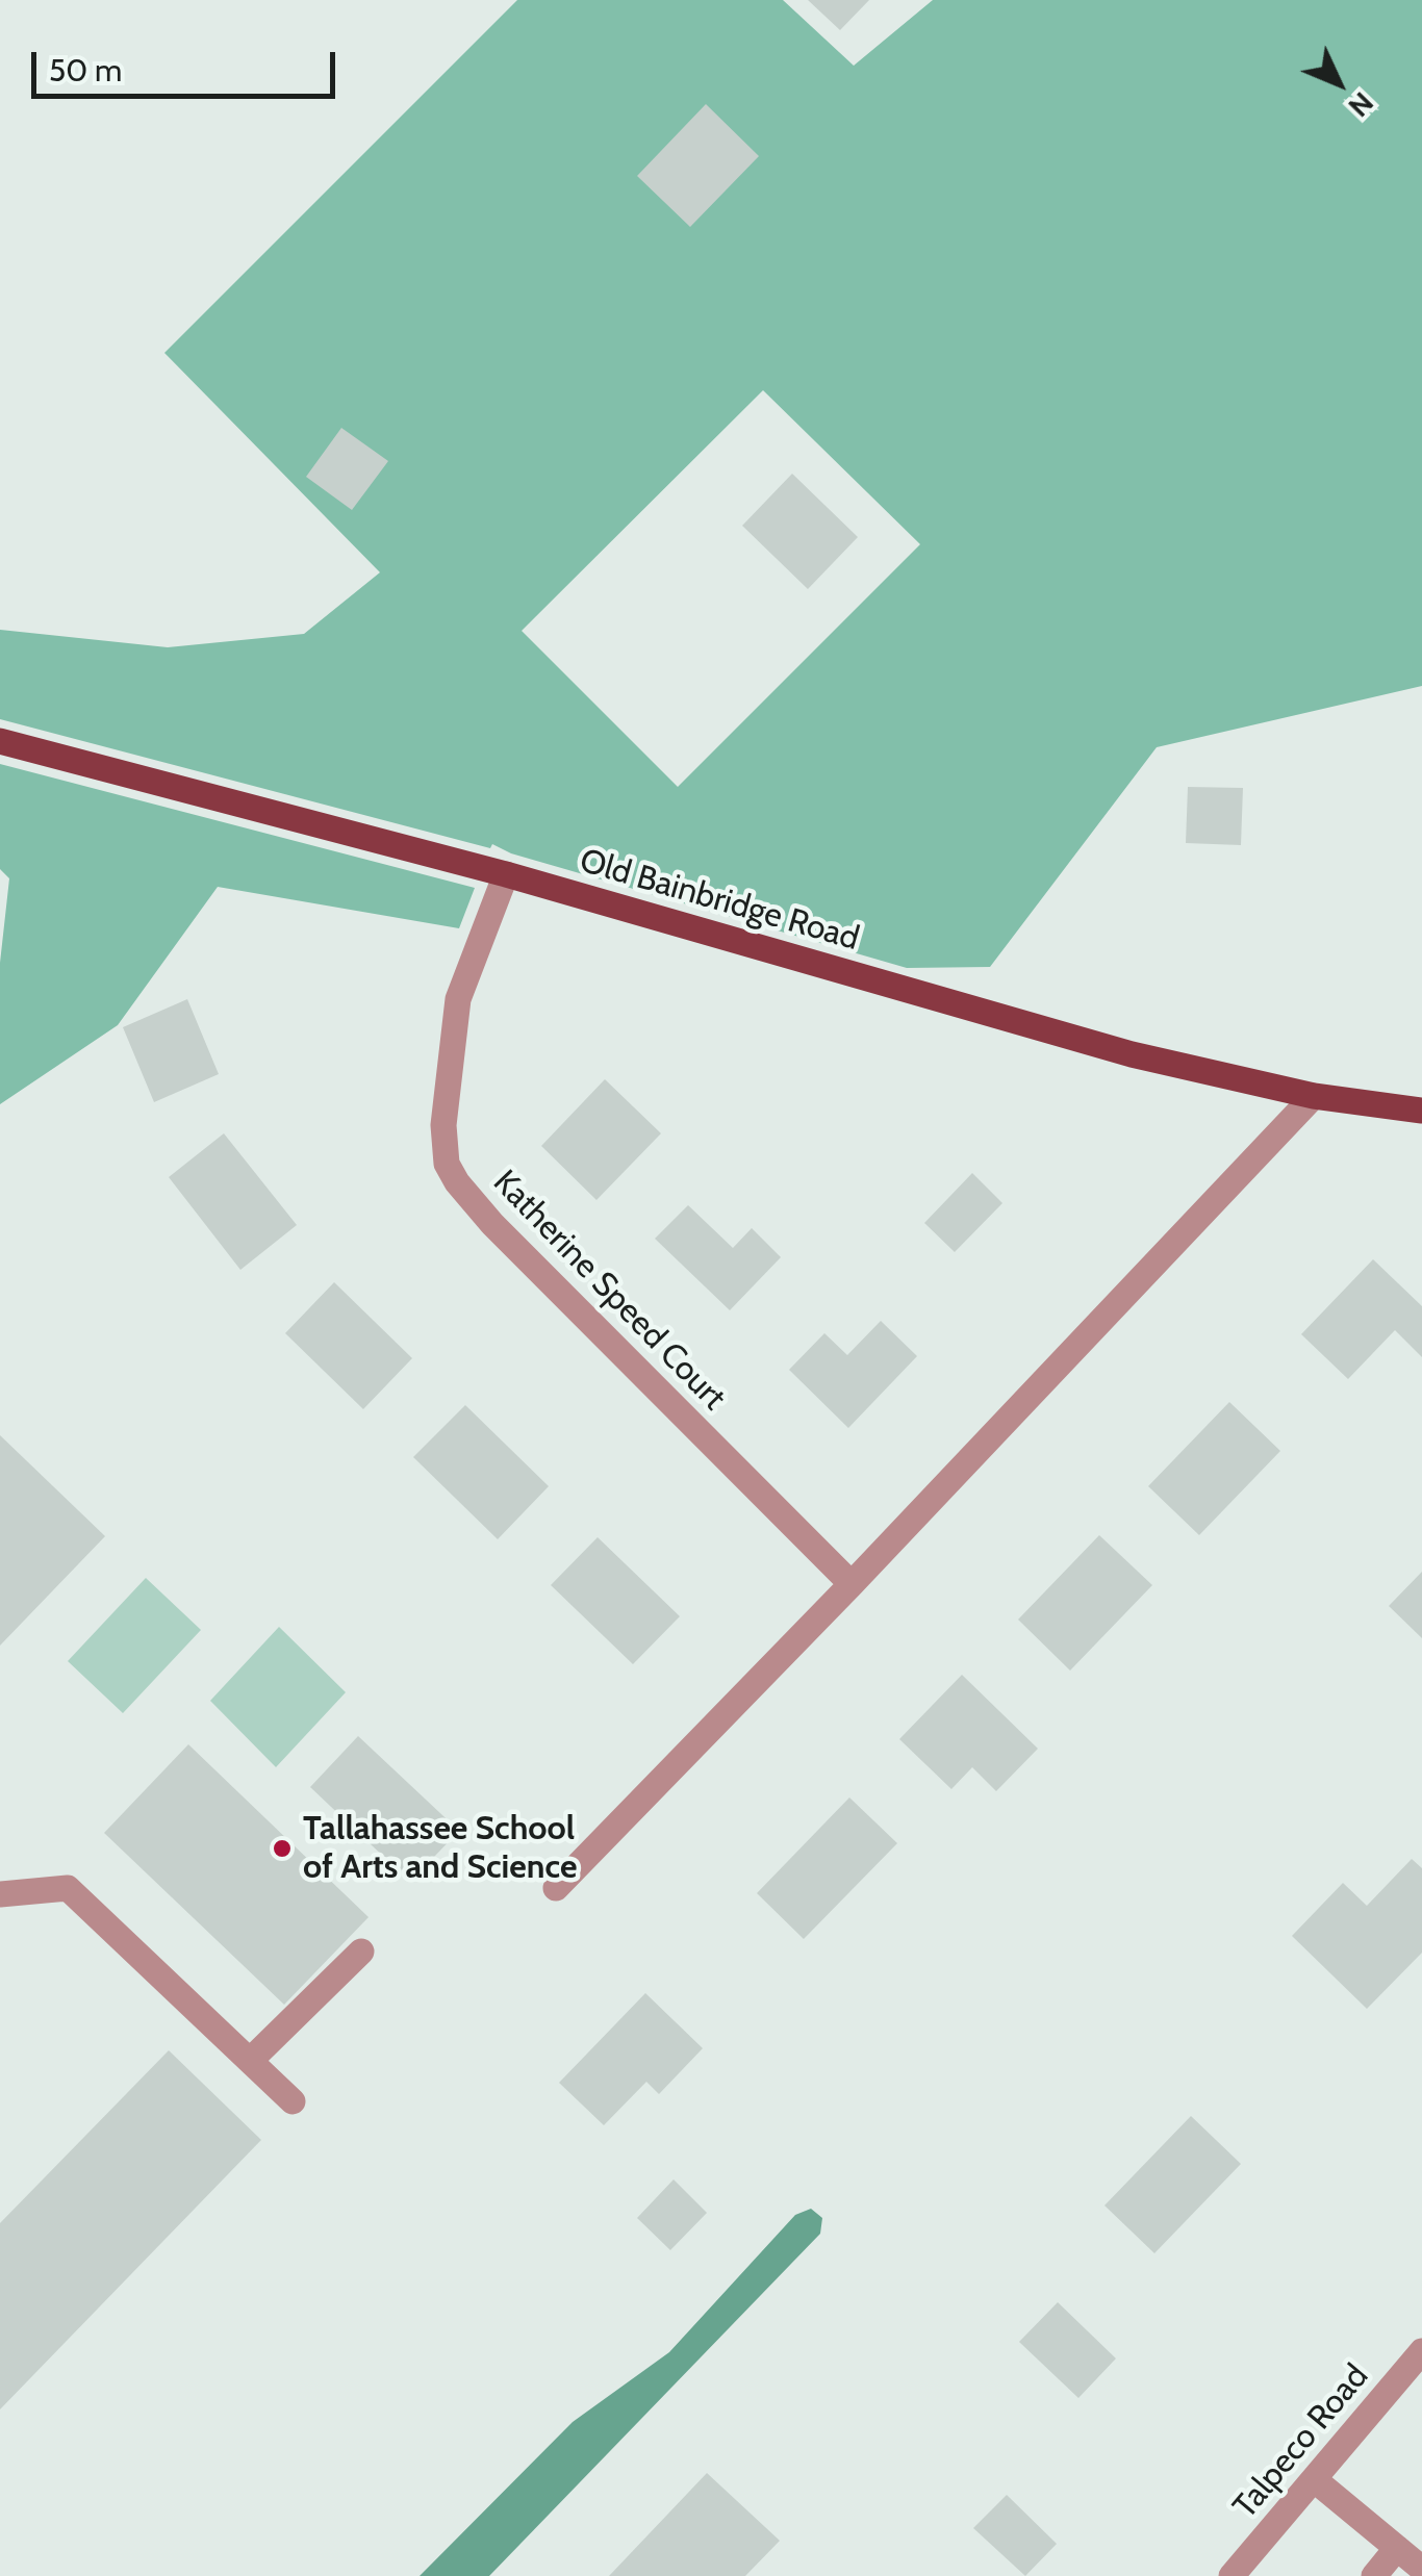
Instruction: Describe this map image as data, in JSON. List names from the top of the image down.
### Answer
{
  "streets": {
    "main road": ["Old Bainbridge Road"],
    "street": ["Katherine Speed Court", "Talpeco Road"]
  },
  "crossings": [
    ["Old Bainbridge Road", "Katherine Speed Court"]
  ],
  "places": ["Tallahassee School of Arts and Science"],
  "scale_bar": "50 m",
  "north": "bottom right"
}
